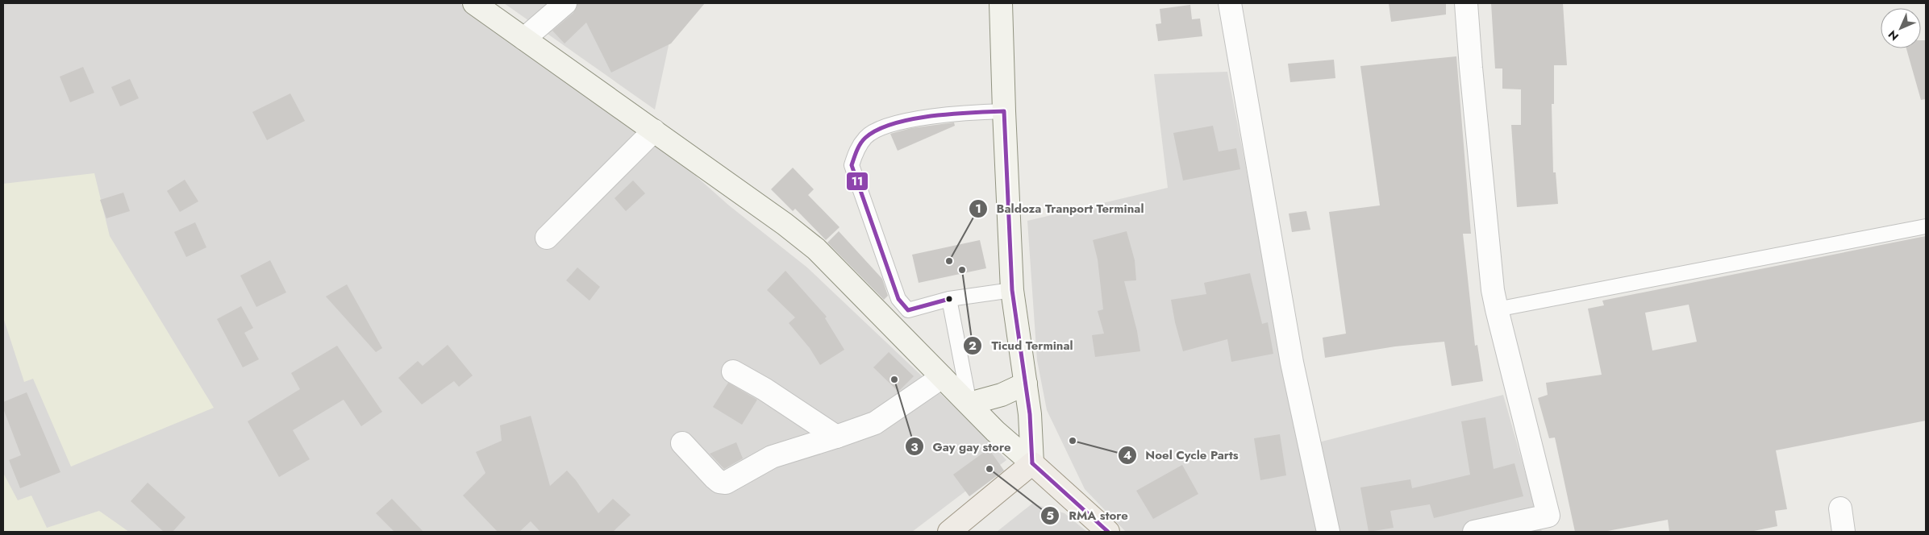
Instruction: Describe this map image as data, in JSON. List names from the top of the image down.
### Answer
{
  "places": [
    "Baldoza Tranport Terminal",
    "Ticud Terminal",
    "Gay gay store",
    "Noel Cycle Parts",
    "RMA store"
  ],
  "lines": ["transit line 11"],
  "north": "bottom left"
}
